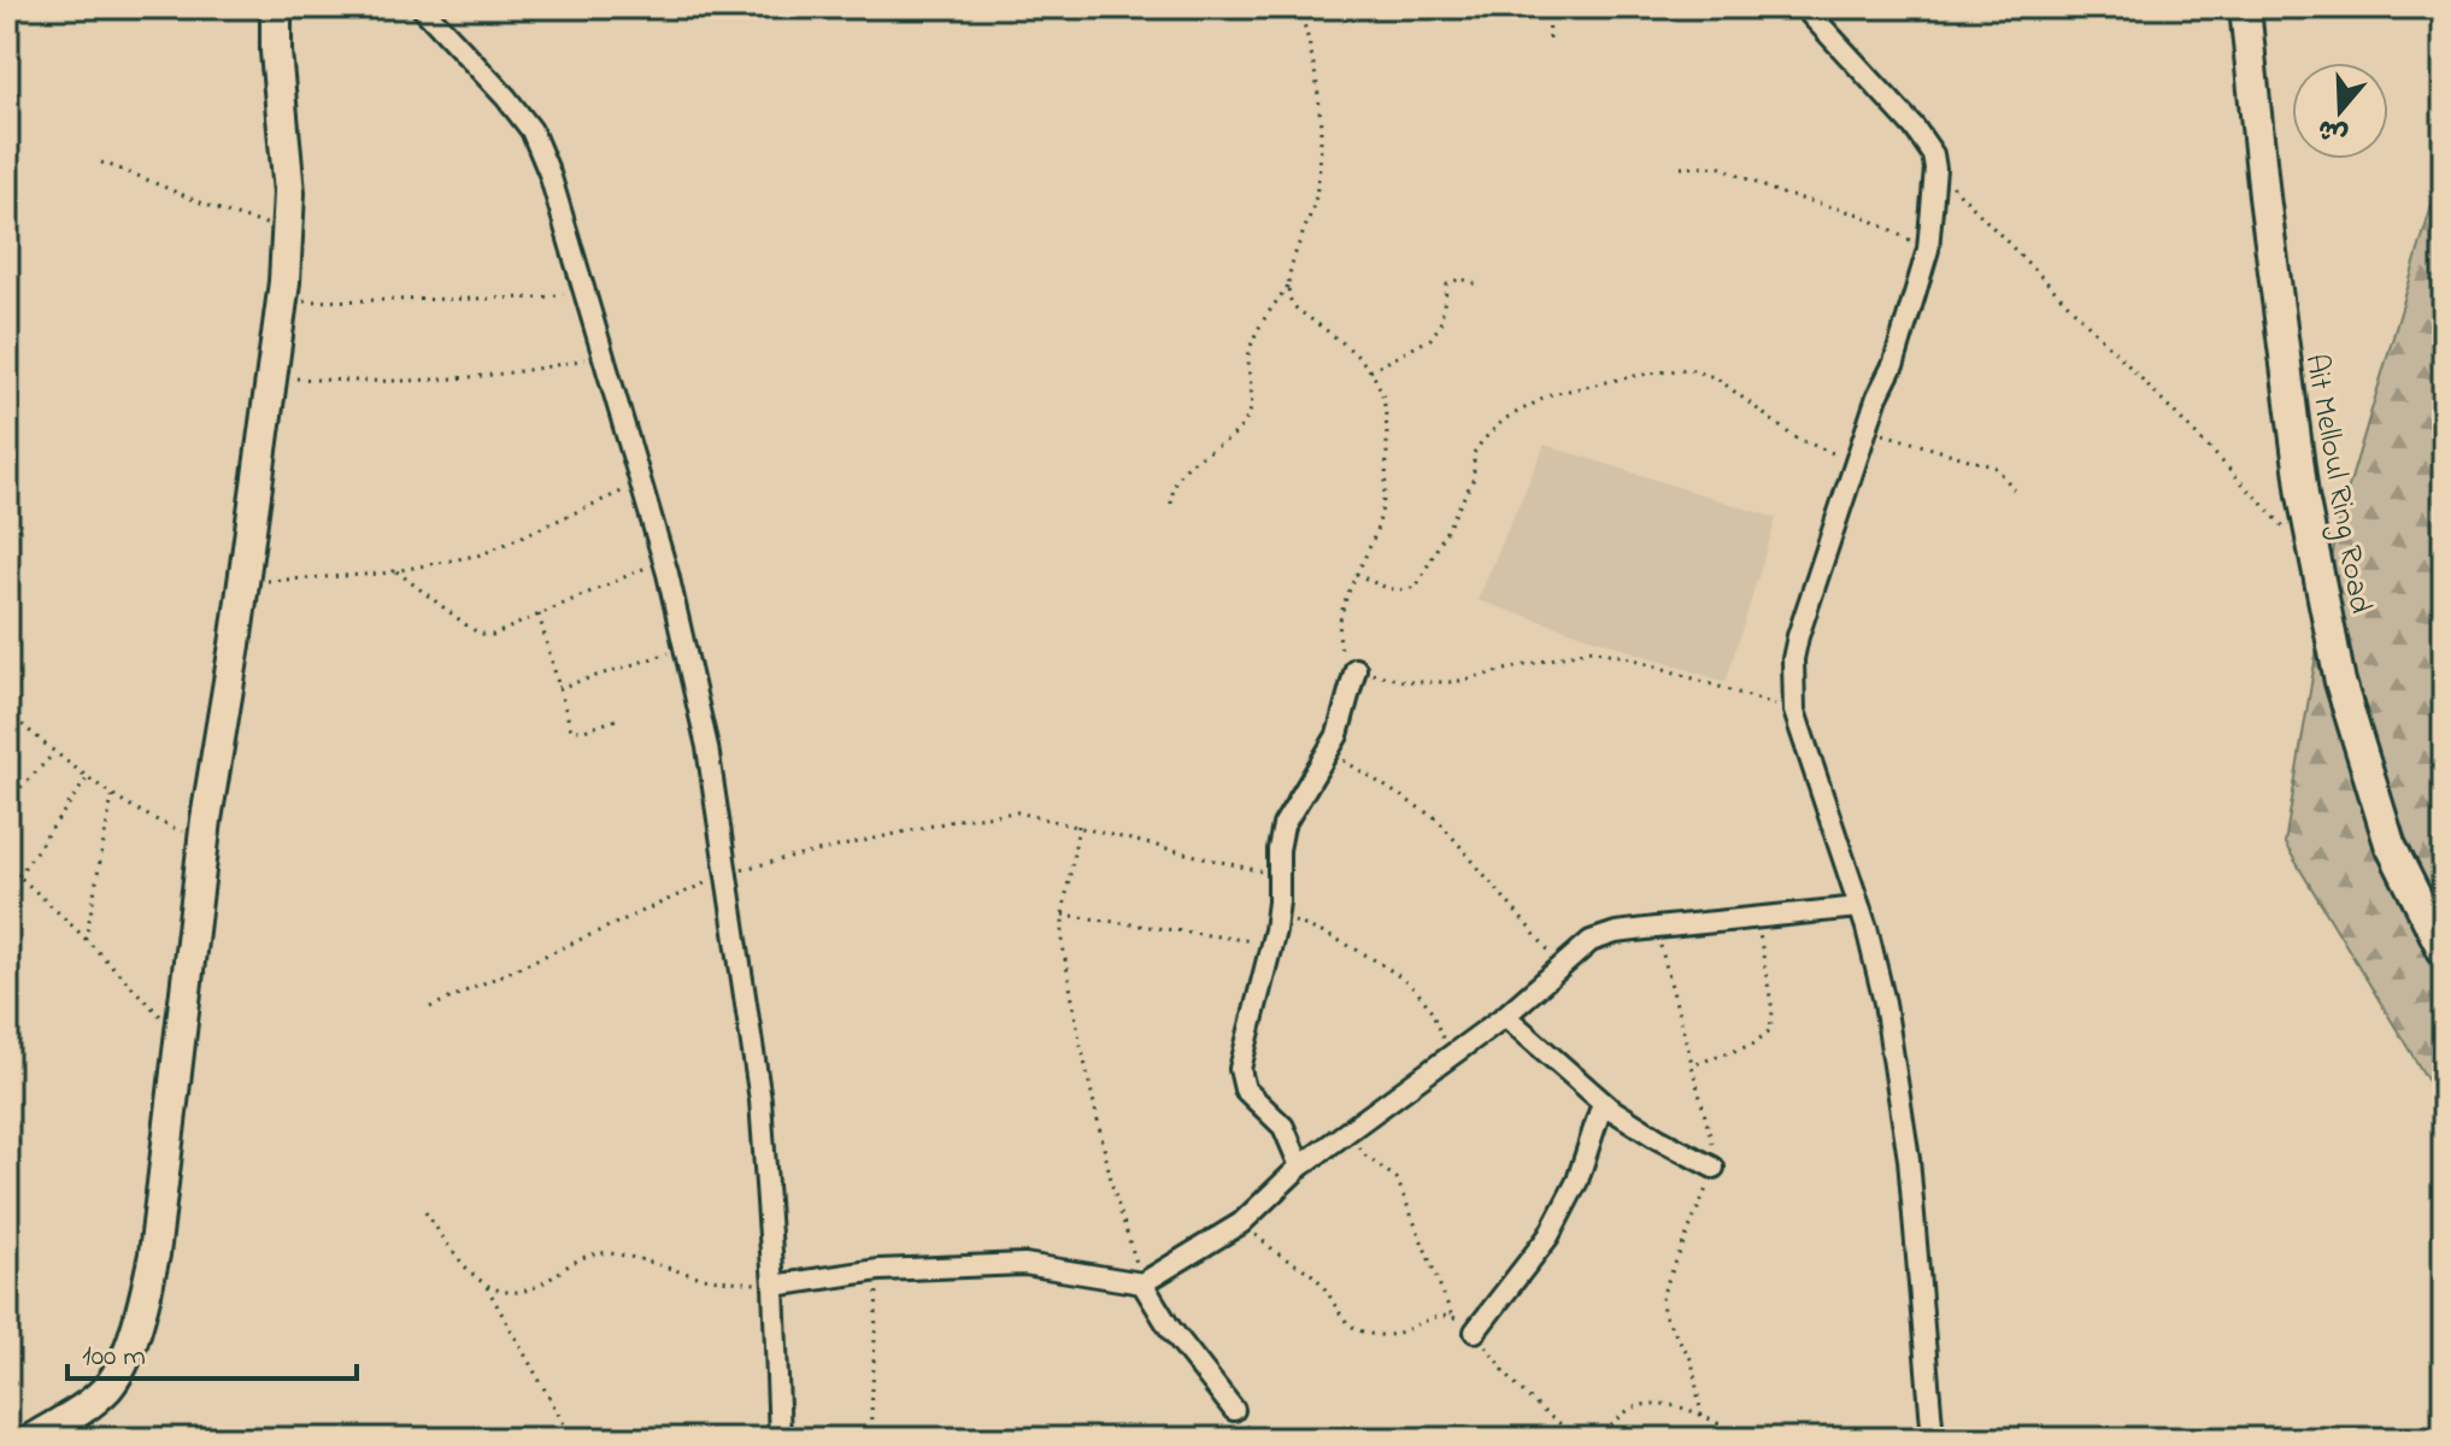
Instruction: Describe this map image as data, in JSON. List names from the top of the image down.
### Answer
{
  "streets": {
    "street": ["Ait Melloul Ring Road"]
  },
  "scale_bar": "100 m",
  "north": "bottom"
}
